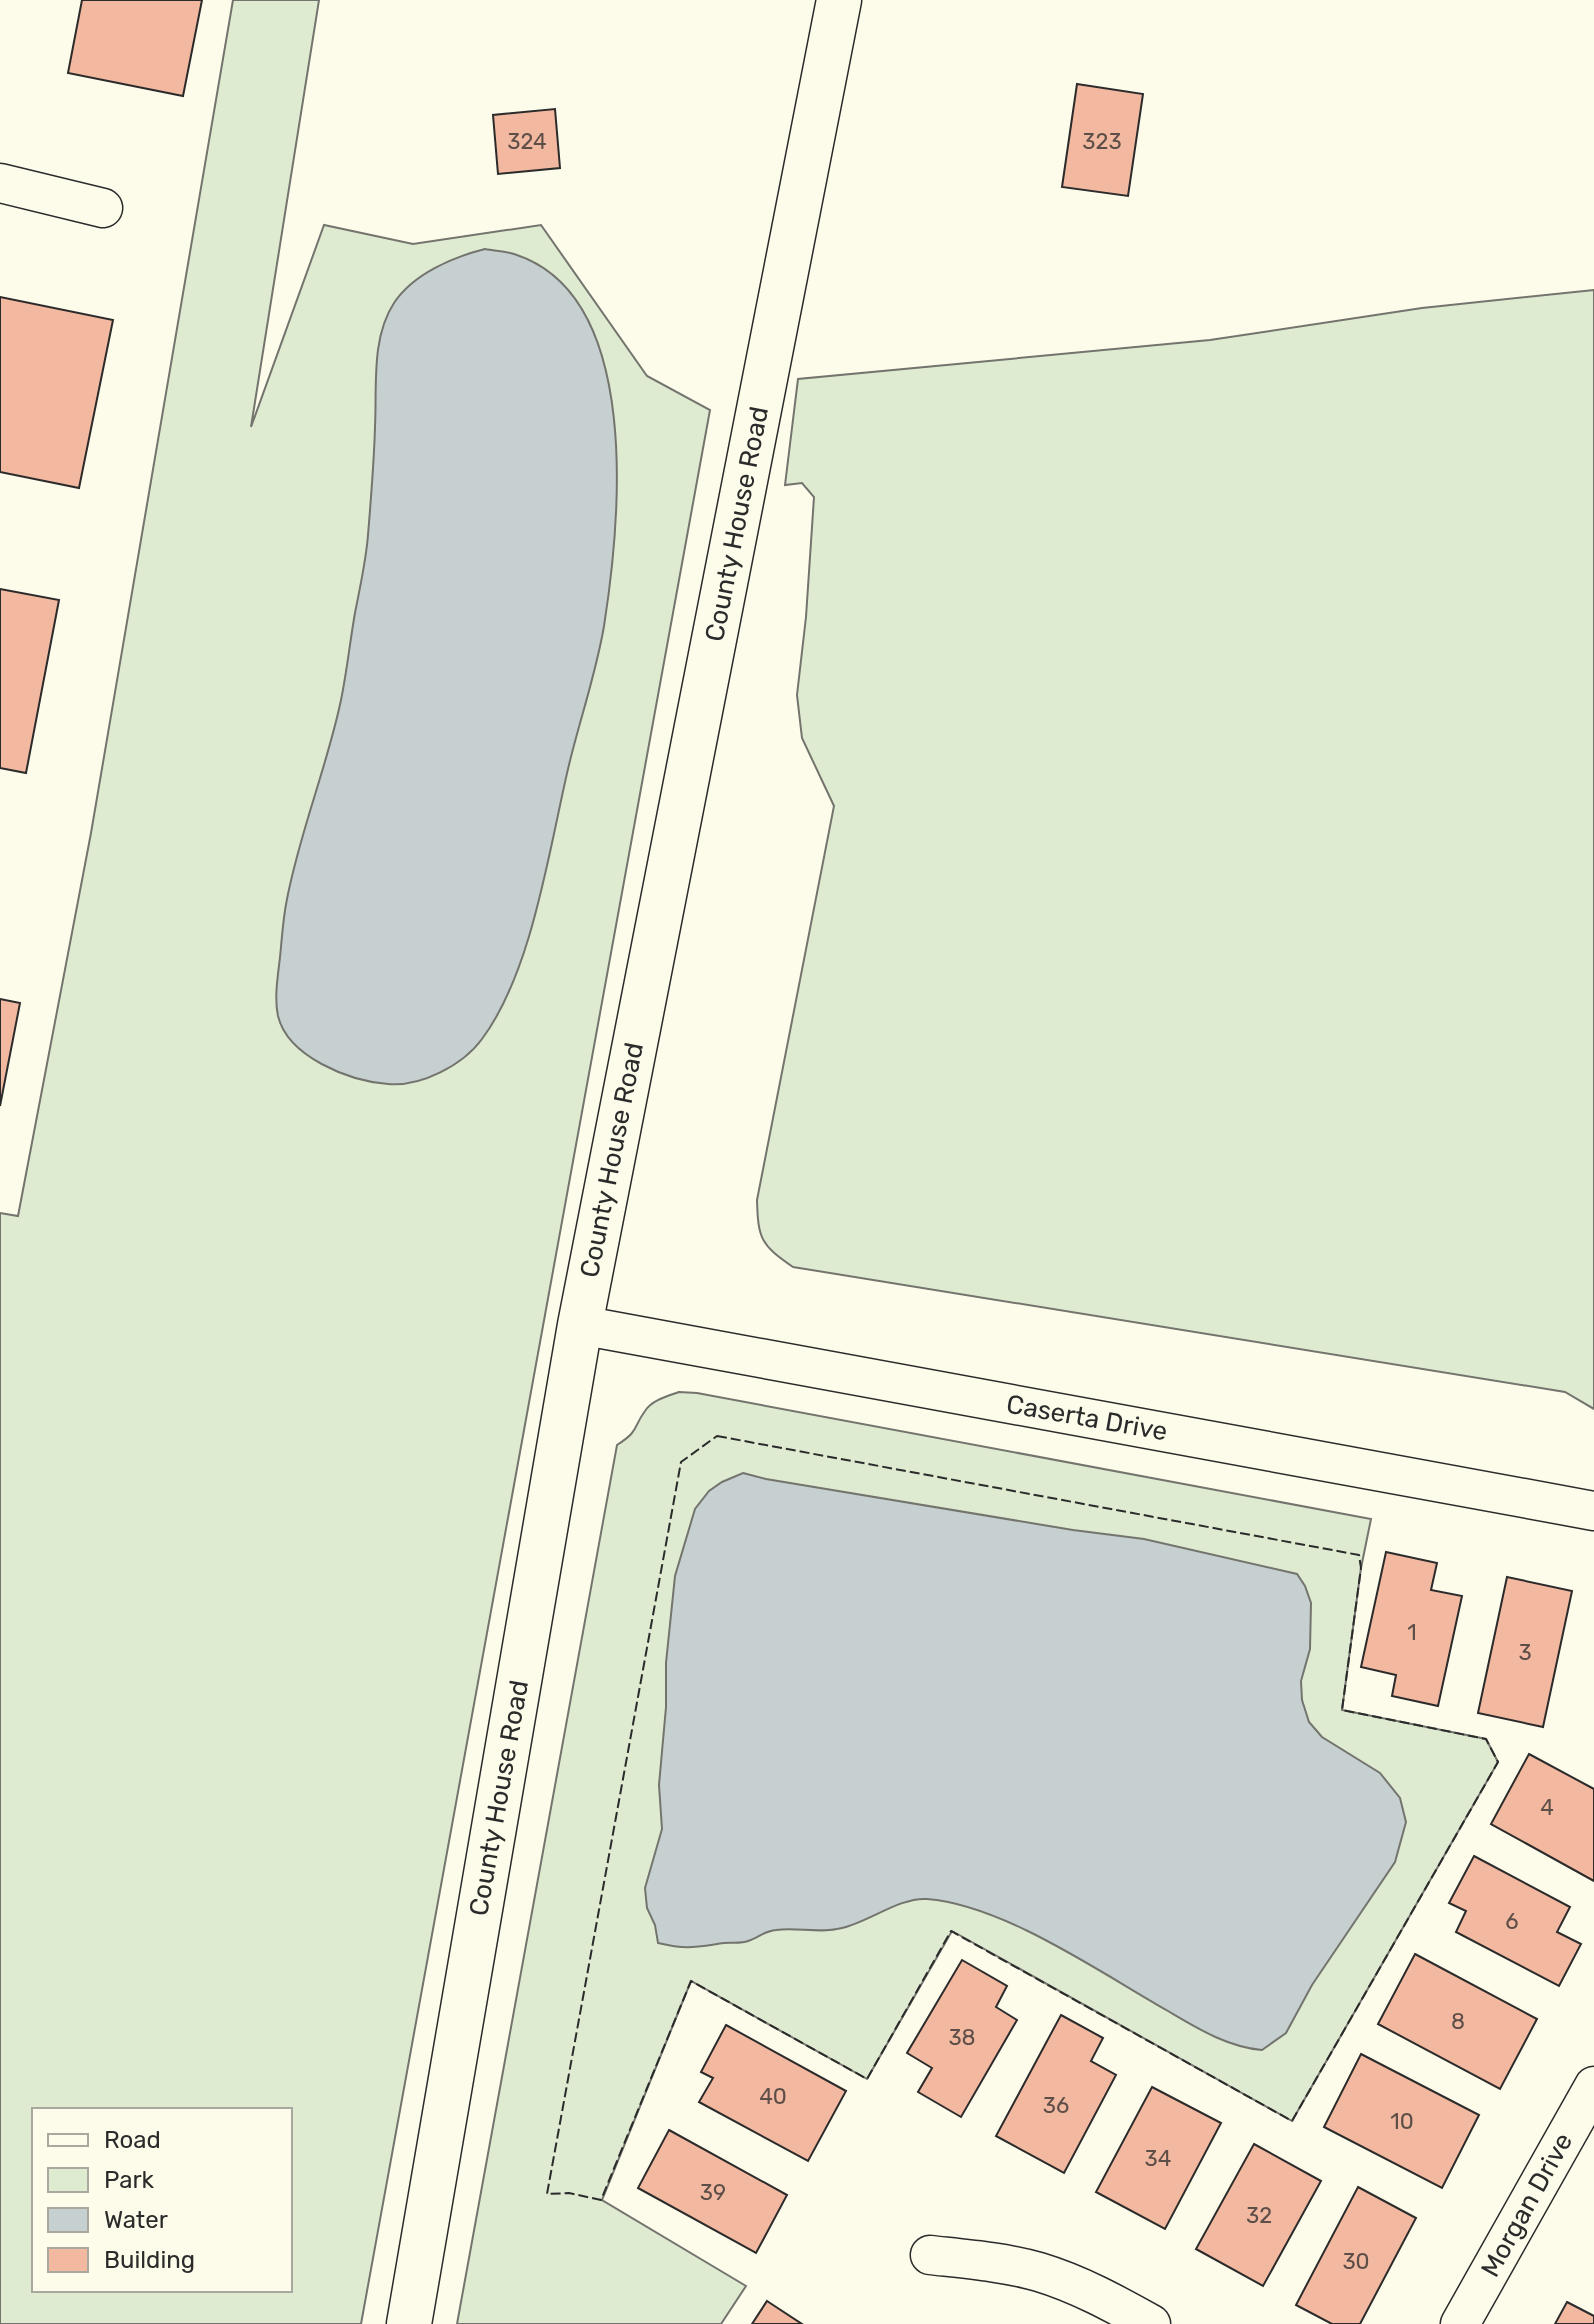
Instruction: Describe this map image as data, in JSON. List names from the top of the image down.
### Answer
{
  "streets": {
    "street": ["County House Road", "Caserta Drive", "Morgan Drive"]
  },
  "crossings": [
    ["County House Road", "Caserta Drive"]
  ],
  "house_numbers": [
    "324",
    "323",
    "1",
    "3",
    "4",
    "6",
    "8",
    "38",
    "40",
    "36",
    "10",
    "34",
    "39",
    "32",
    "30"
  ],
  "legend": [
    "Road",
    "Park",
    "Water",
    "Building"
  ]
}
